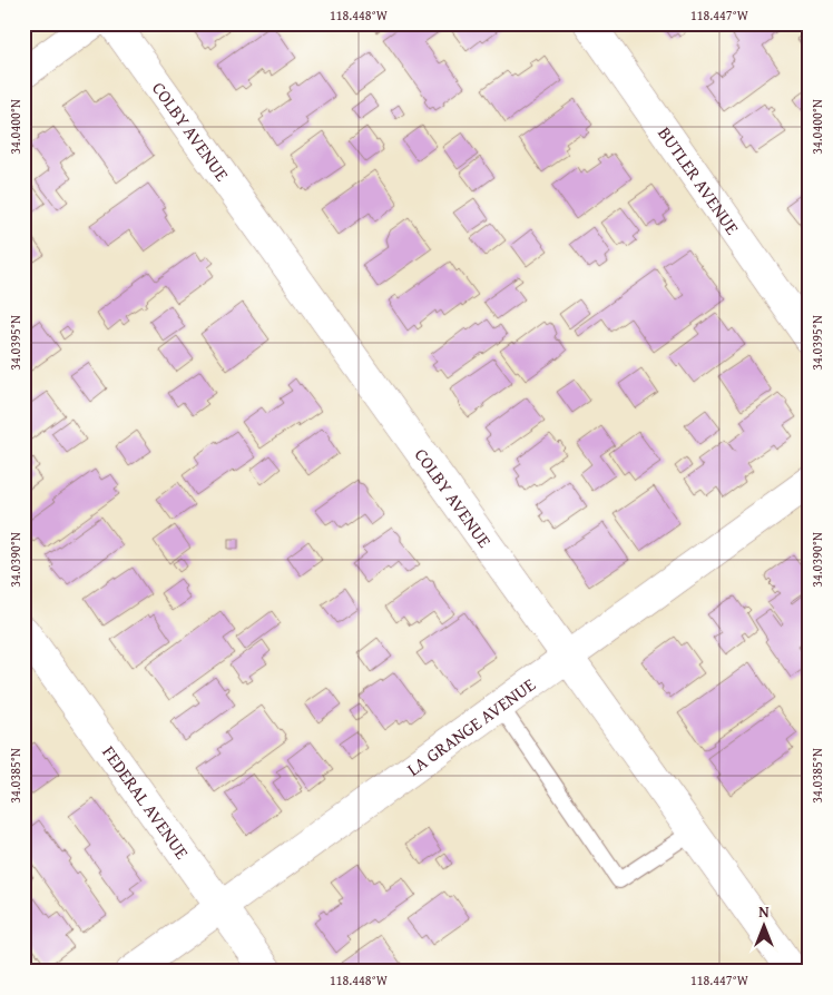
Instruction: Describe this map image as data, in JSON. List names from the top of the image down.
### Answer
{
  "streets": {
    "street": [
      "COLBY AVENUE",
      "BUTLER AVENUE",
      "LA GRANGE AVENUE",
      "FEDERAL AVENUE"
    ]
  },
  "crossings": [
    ["COLBY AVENUE", "LA GRANGE AVENUE"],
    ["LA GRANGE AVENUE", "FEDERAL AVENUE"]
  ],
  "north": "top",
  "coordinates": [
    "118.448°W",
    "118.447°W",
    "34.0400°N",
    "34.0395°N",
    "34.0390°N",
    "34.0385°N"
  ]
}
